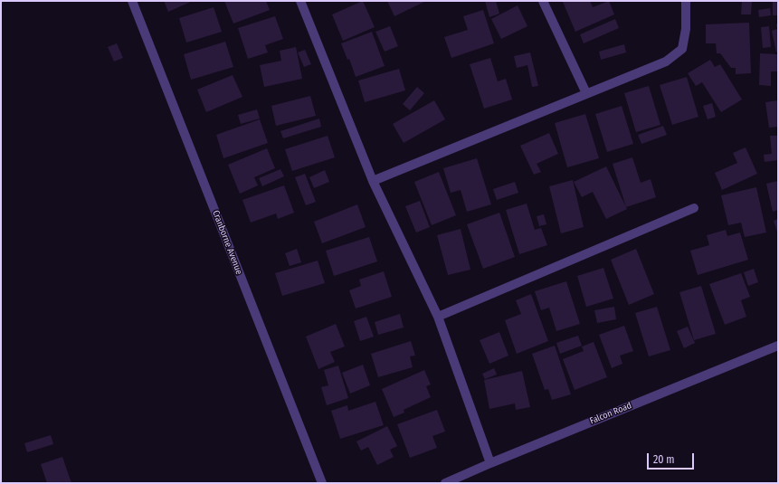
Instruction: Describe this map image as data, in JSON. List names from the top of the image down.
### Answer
{
  "streets": {
    "street": ["Cranborne Avenue", "Falcon Road"]
  },
  "scale_bar": "20 m"
}
